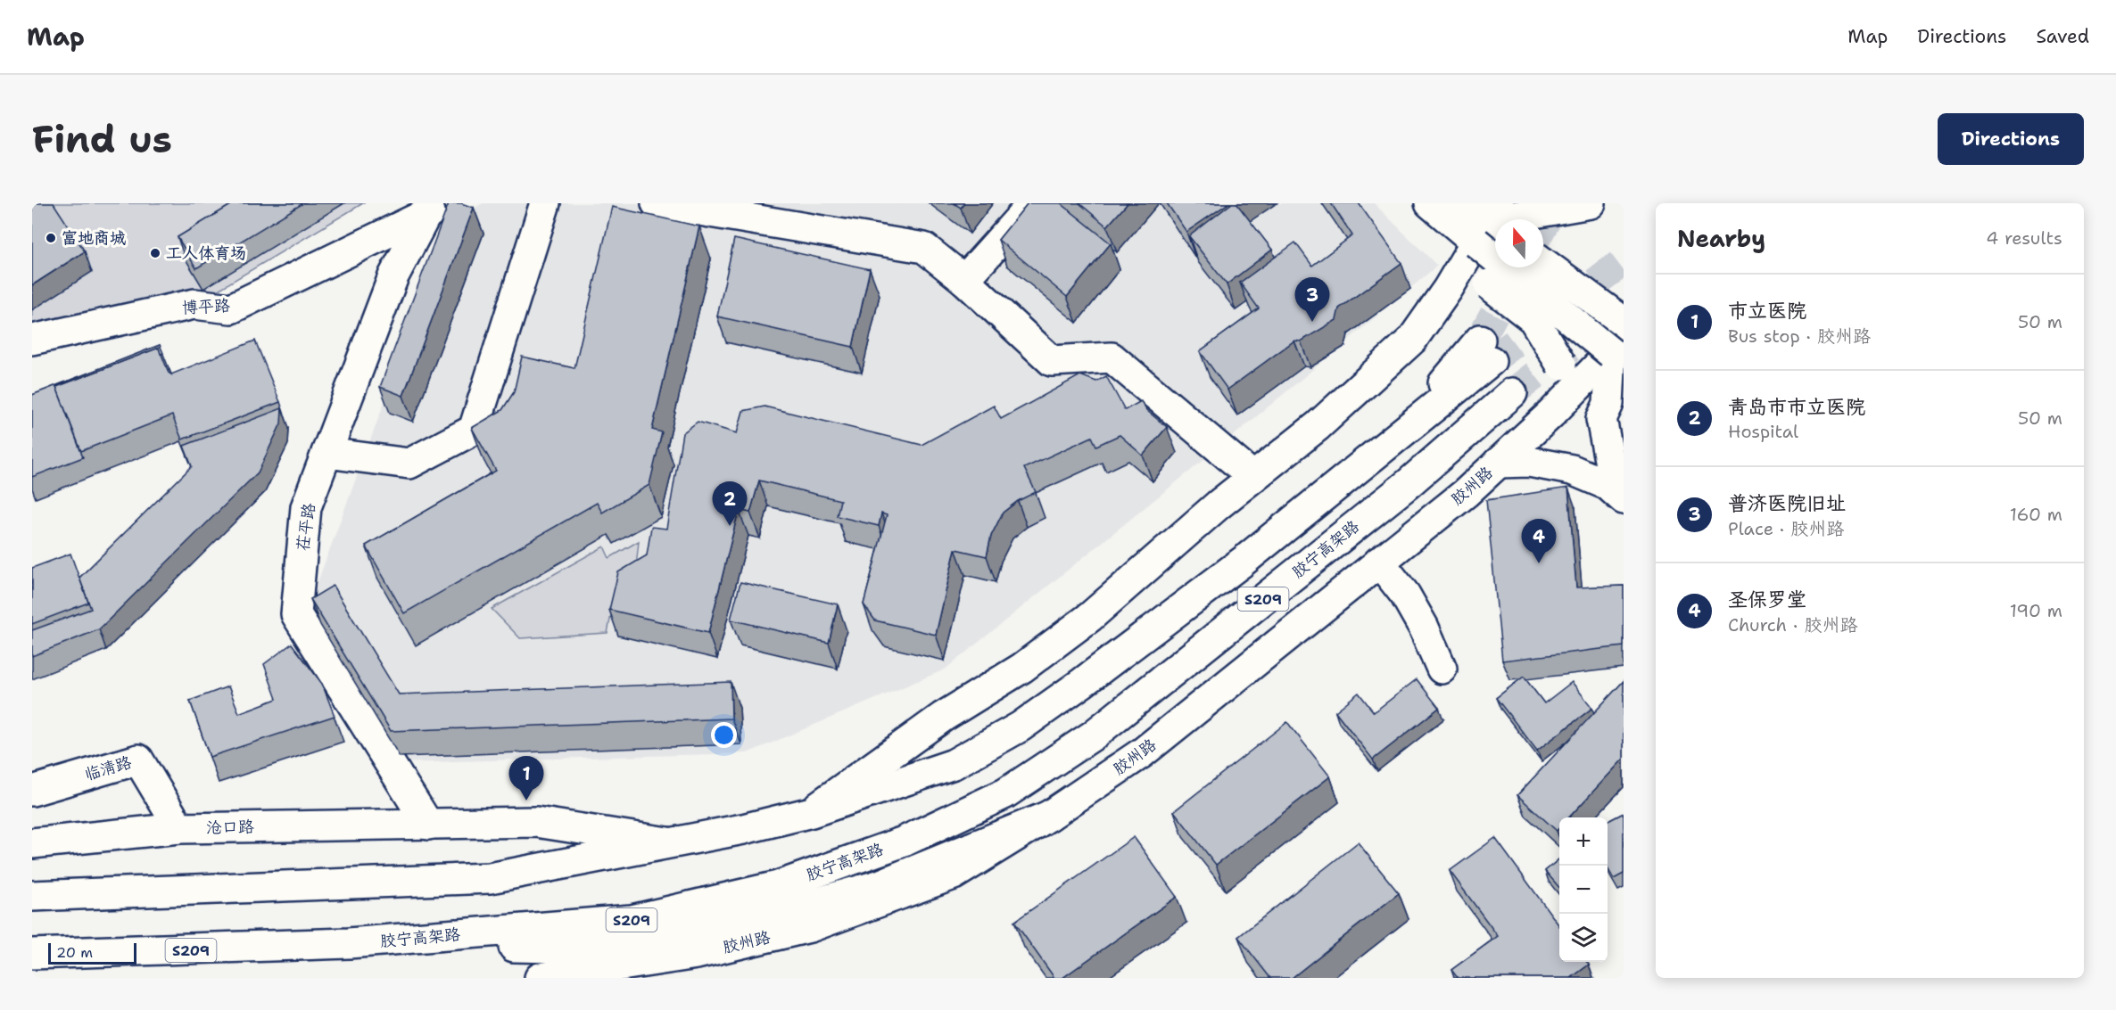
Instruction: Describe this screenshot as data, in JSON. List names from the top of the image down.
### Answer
{
  "streets": {
    "main road": [
      "博平路",
      "胶州路",
      "茌平路",
      "胶宁高架路",
      "S209",
      "临清路",
      "沧口路"
    ]
  },
  "crossings": [
    ["博平路", "茌平路"],
    ["茌平路", "沧口路"],
    ["临清路", "沧口路"]
  ],
  "places": ["富地商城", "工人体育场"],
  "scale_bar": "20 m",
  "north": "top",
  "page": {
    "header": "Map",
    "nav": ["Map", "Directions", "Saved"],
    "buttons": "Directions",
    "title": "Find us",
    "heading": ["Nearby", "4 results"],
    "list": [
      {
        "mark": "1",
        "name": "市立医院",
        "note": "Bus stop · 胶州路",
        "value": "50 m"
      },
      {
        "mark": "2",
        "name": "青岛市市立医院",
        "note": "Hospital",
        "value": "50 m"
      },
      {
        "mark": "3",
        "name": "普济医院旧址",
        "note": "Place · 胶州路",
        "value": "160 m"
      },
      {
        "mark": "4",
        "name": "圣保罗堂",
        "note": "Church · 胶州路",
        "value": "190 m"
      }
    ],
    "pins": [
      "3",
      "2",
      "4",
      "1"
    ],
    "map_buttons": ["+", "−"],
    "scale": "20 m"
  }
}
